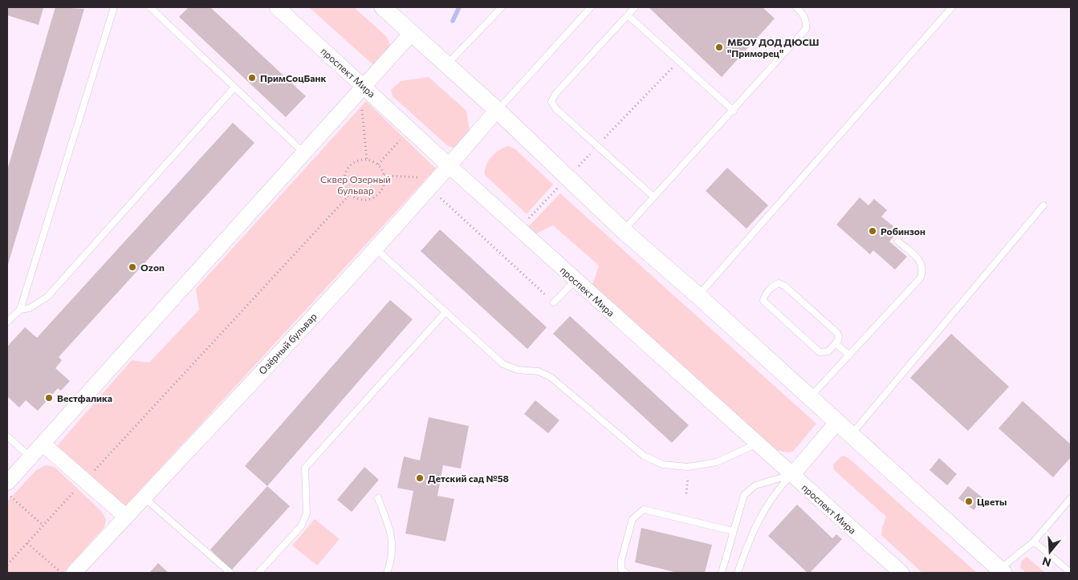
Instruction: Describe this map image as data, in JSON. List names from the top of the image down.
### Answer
{
  "streets": {
    "street": ["проспект Мира", "Озёрный бульвар"]
  },
  "crossings": [
    ["проспект Мира", "Озёрный бульвар"]
  ],
  "parks": ["Сквер Озерный бульвар"],
  "places": [
    "МБОУ ДОД ДЮСШ \"Приморец\"",
    "ПримСоцБанк",
    "Робинзон",
    "Ozon",
    "Вестфалика",
    "Детский сад №58",
    "Цветы"
  ],
  "north": "bottom"
}
